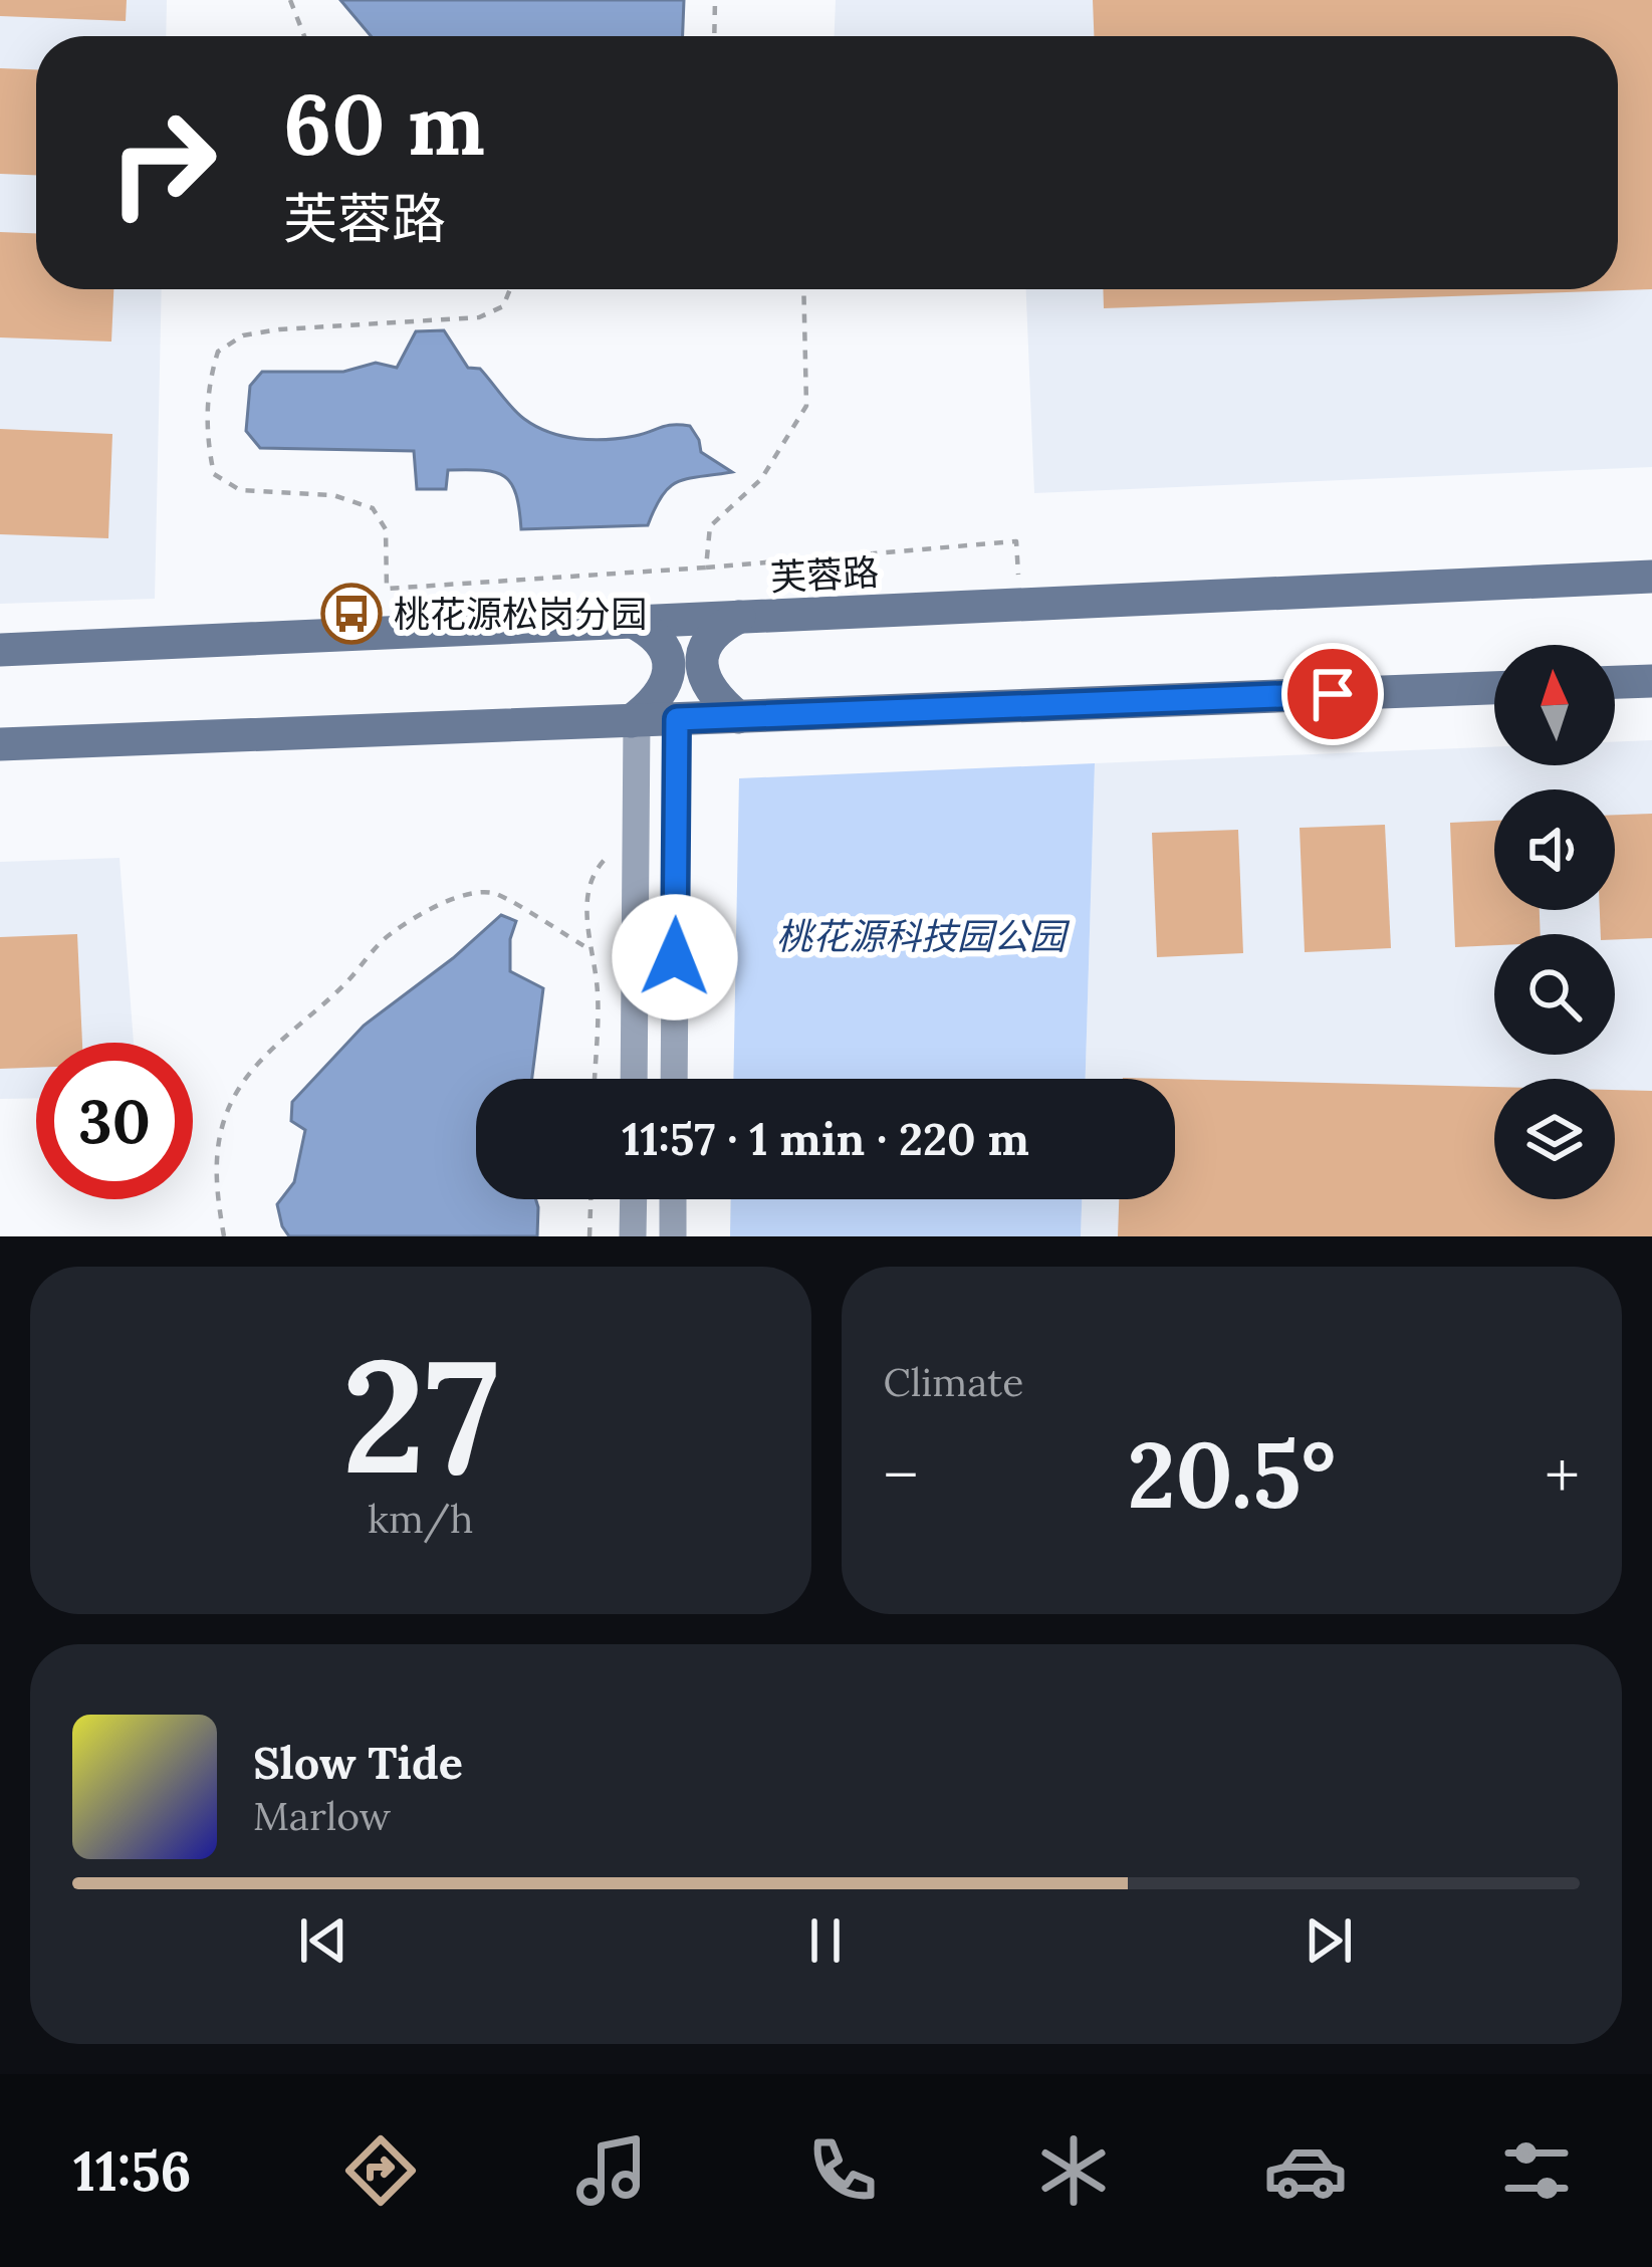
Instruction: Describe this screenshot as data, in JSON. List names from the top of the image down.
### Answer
{
  "streets": {
    "main road": ["芙蓉路"]
  },
  "parks": ["桃花源科技园公园"],
  "places": {
    "bus stop": ["桃花源松岗分园"]
  },
  "north": "top",
  "page": {
    "turn": ["60 m", "芙蓉路"],
    "limit": "30",
    "trip": "11:57 · 1 min · 220 m",
    "tile": [
      ["27", "km/h"],
      "Climate"
    ],
    "heat": ["−", "20.5°", "+"],
    "song": ["Slow Tide", "Marlow"],
    "tabs": "11:56"
  }
}
